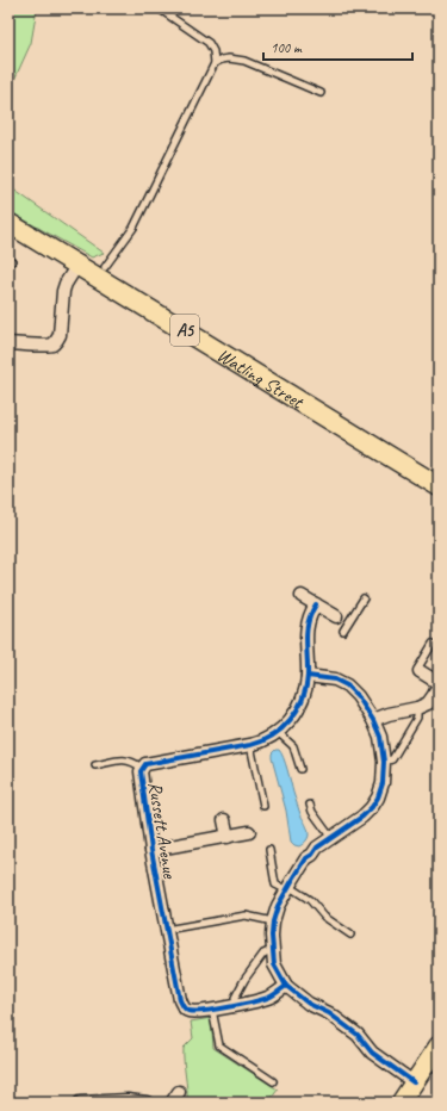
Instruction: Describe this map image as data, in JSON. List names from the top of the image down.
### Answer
{
  "streets": {
    "highway": ["A5", "Watling Street"],
    "street": ["Russett Avenue"]
  },
  "scale_bar": "100 m"
}
